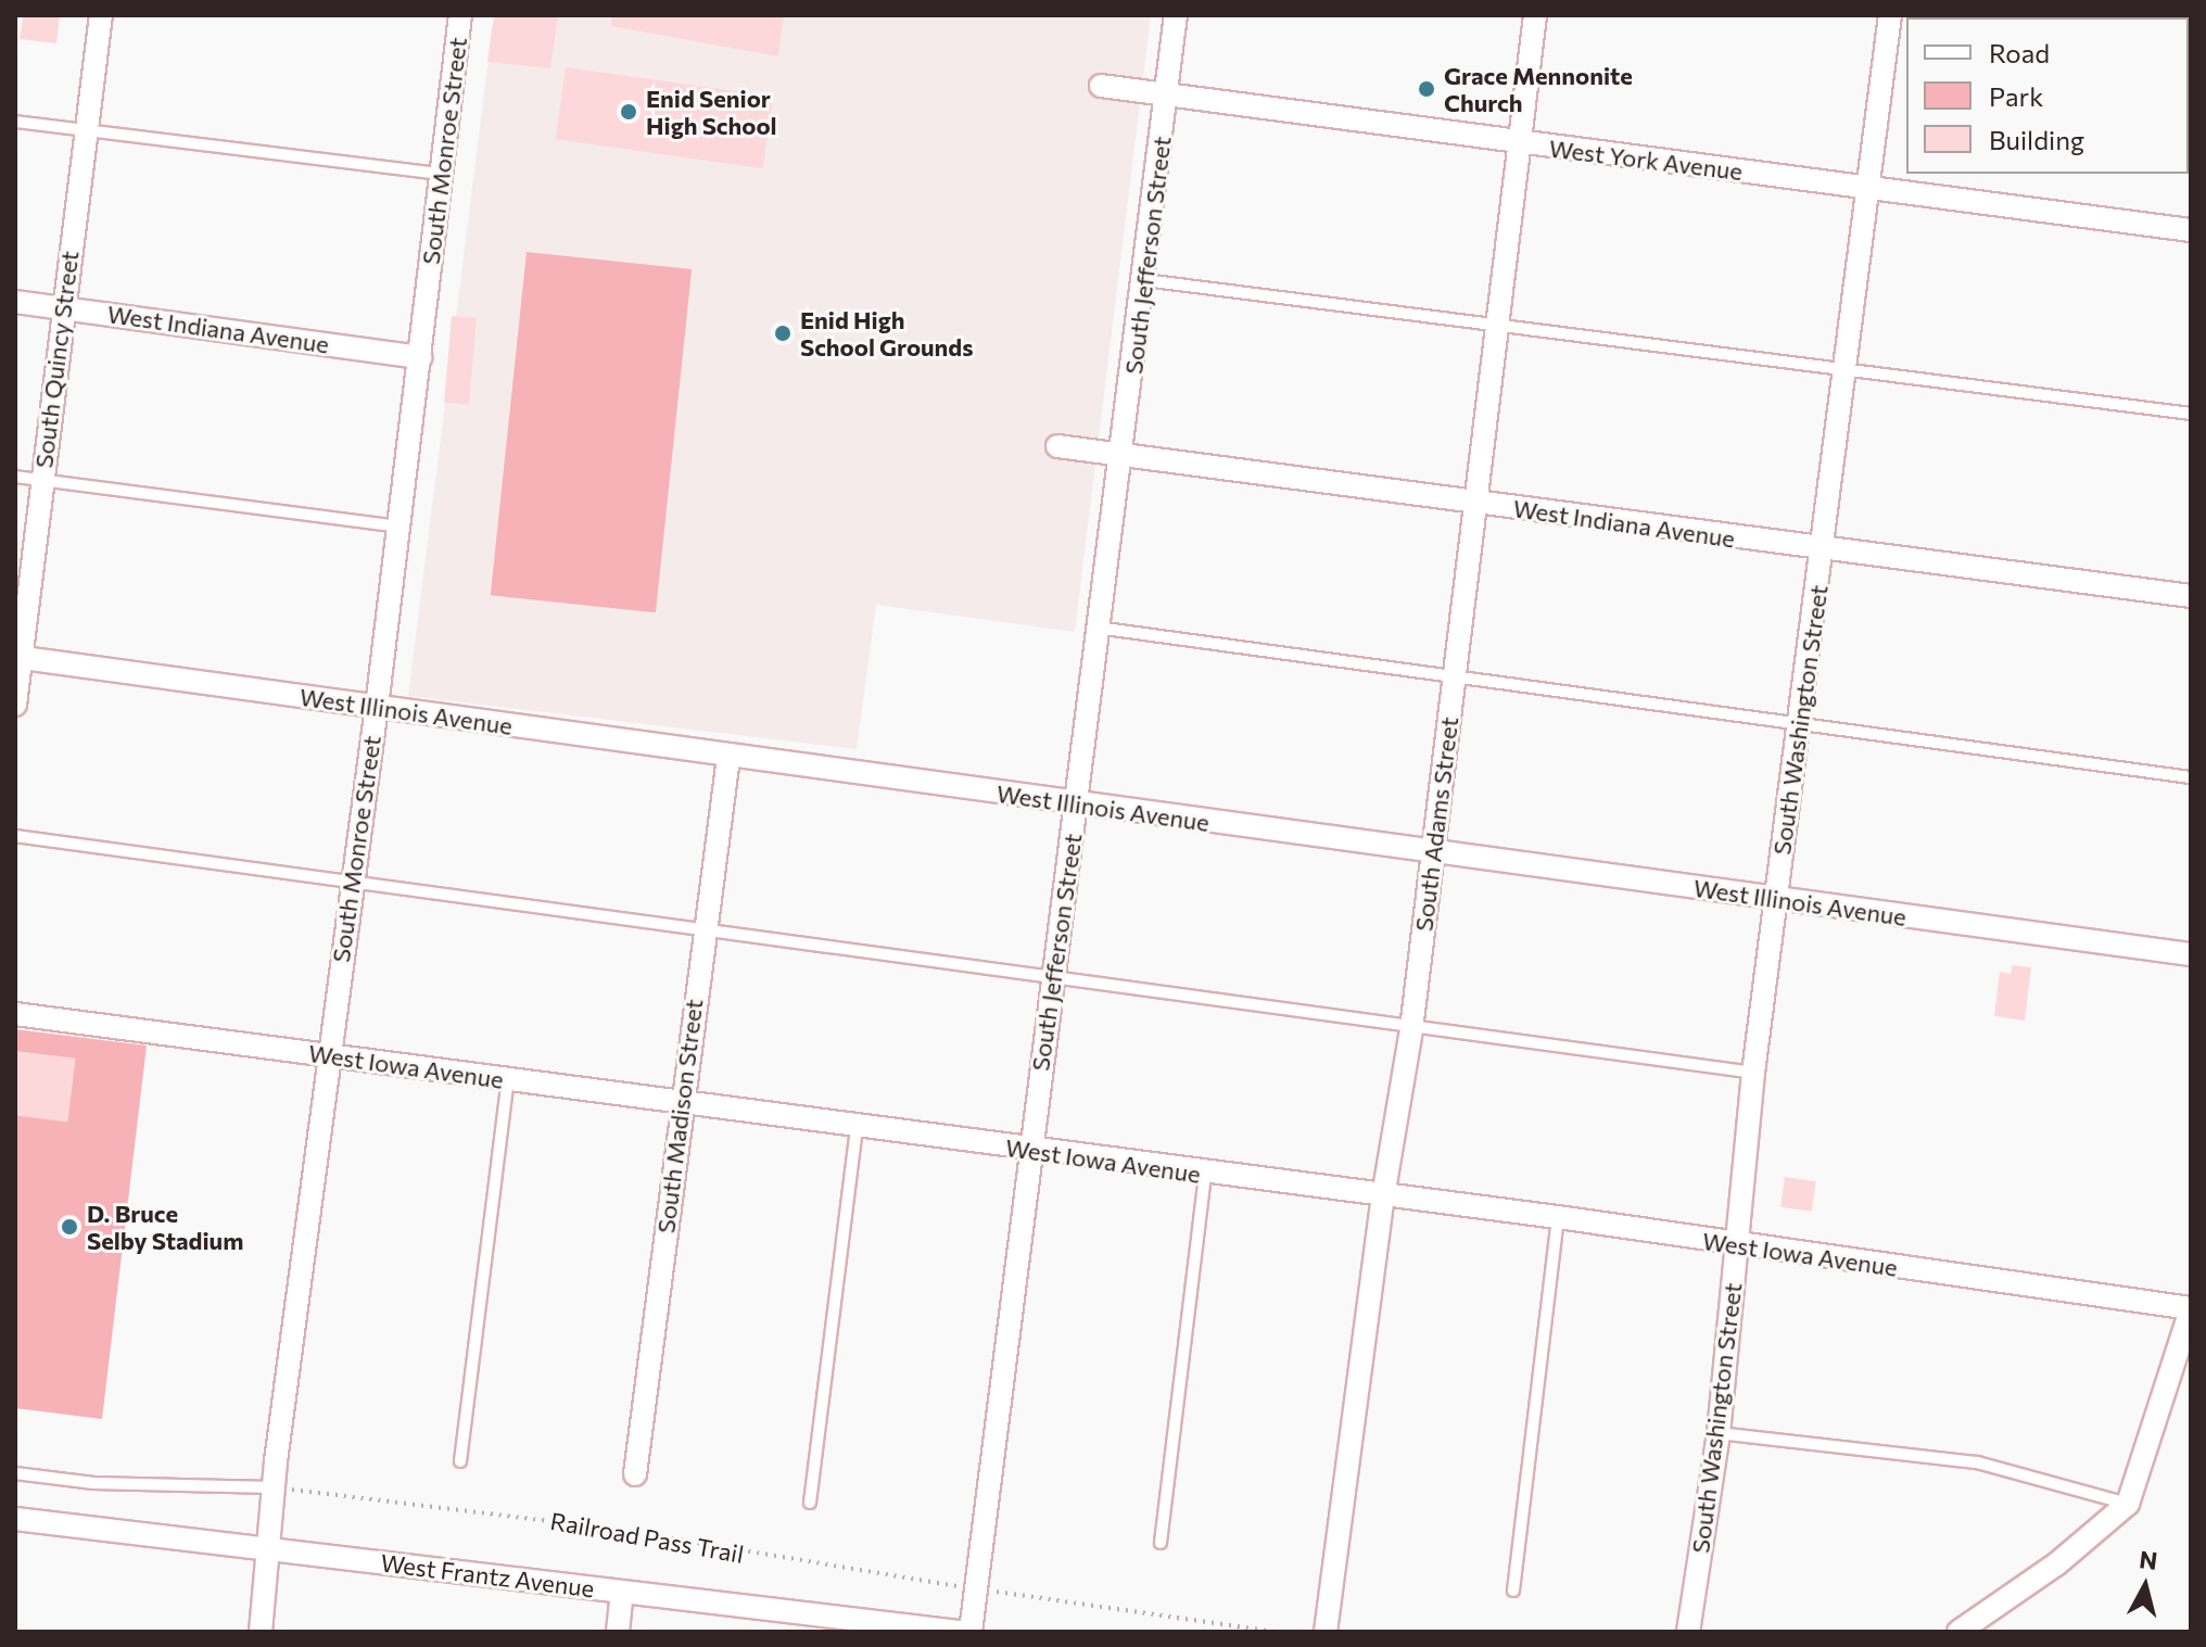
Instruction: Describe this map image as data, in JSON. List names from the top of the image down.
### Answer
{
  "streets": {
    "street": [
      "South Monroe Street",
      "West York Avenue",
      "South Jefferson Street",
      "West Indiana Avenue",
      "South Quincy Street",
      "West Illinois Avenue",
      "South Washington Street",
      "South Adams Street",
      "West Iowa Avenue",
      "South Madison Street",
      "West Frantz Avenue"
    ],
    "path": ["Railroad Pass Trail"]
  },
  "crossings": [
    ["South Monroe Street", "West Indiana Avenue"],
    ["South Monroe Street", "West Illinois Avenue"],
    ["South Monroe Street", "West Iowa Avenue"],
    ["South Monroe Street", "Railroad Pass Trail"],
    ["South Monroe Street", "West Frantz Avenue"],
    ["West York Avenue", "South Jefferson Street"],
    ["West York Avenue", "South Washington Street"],
    ["West York Avenue", "South Adams Street"],
    ["South Jefferson Street", "West Indiana Avenue"],
    ["South Jefferson Street", "West Illinois Avenue"],
    ["South Jefferson Street", "West Iowa Avenue"],
    ["South Jefferson Street", "Railroad Pass Trail"],
    ["West Indiana Avenue", "South Quincy Street"],
    ["West Indiana Avenue", "South Washington Street"],
    ["West Indiana Avenue", "South Adams Street"],
    ["South Quincy Street", "West Illinois Avenue"],
    ["West Illinois Avenue", "South Washington Street"],
    ["West Illinois Avenue", "South Adams Street"],
    ["West Illinois Avenue", "South Madison Street"],
    ["South Washington Street", "West Iowa Avenue"],
    ["South Adams Street", "West Iowa Avenue"],
    ["West Iowa Avenue", "South Madison Street"]
  ],
  "places": [
    "Grace Mennonite Church",
    "Enid Senior High School",
    "Enid High School Grounds",
    "D. Bruce Selby Stadium"
  ],
  "legend": ["Road", "Park", "Building"],
  "north": "top"
}
